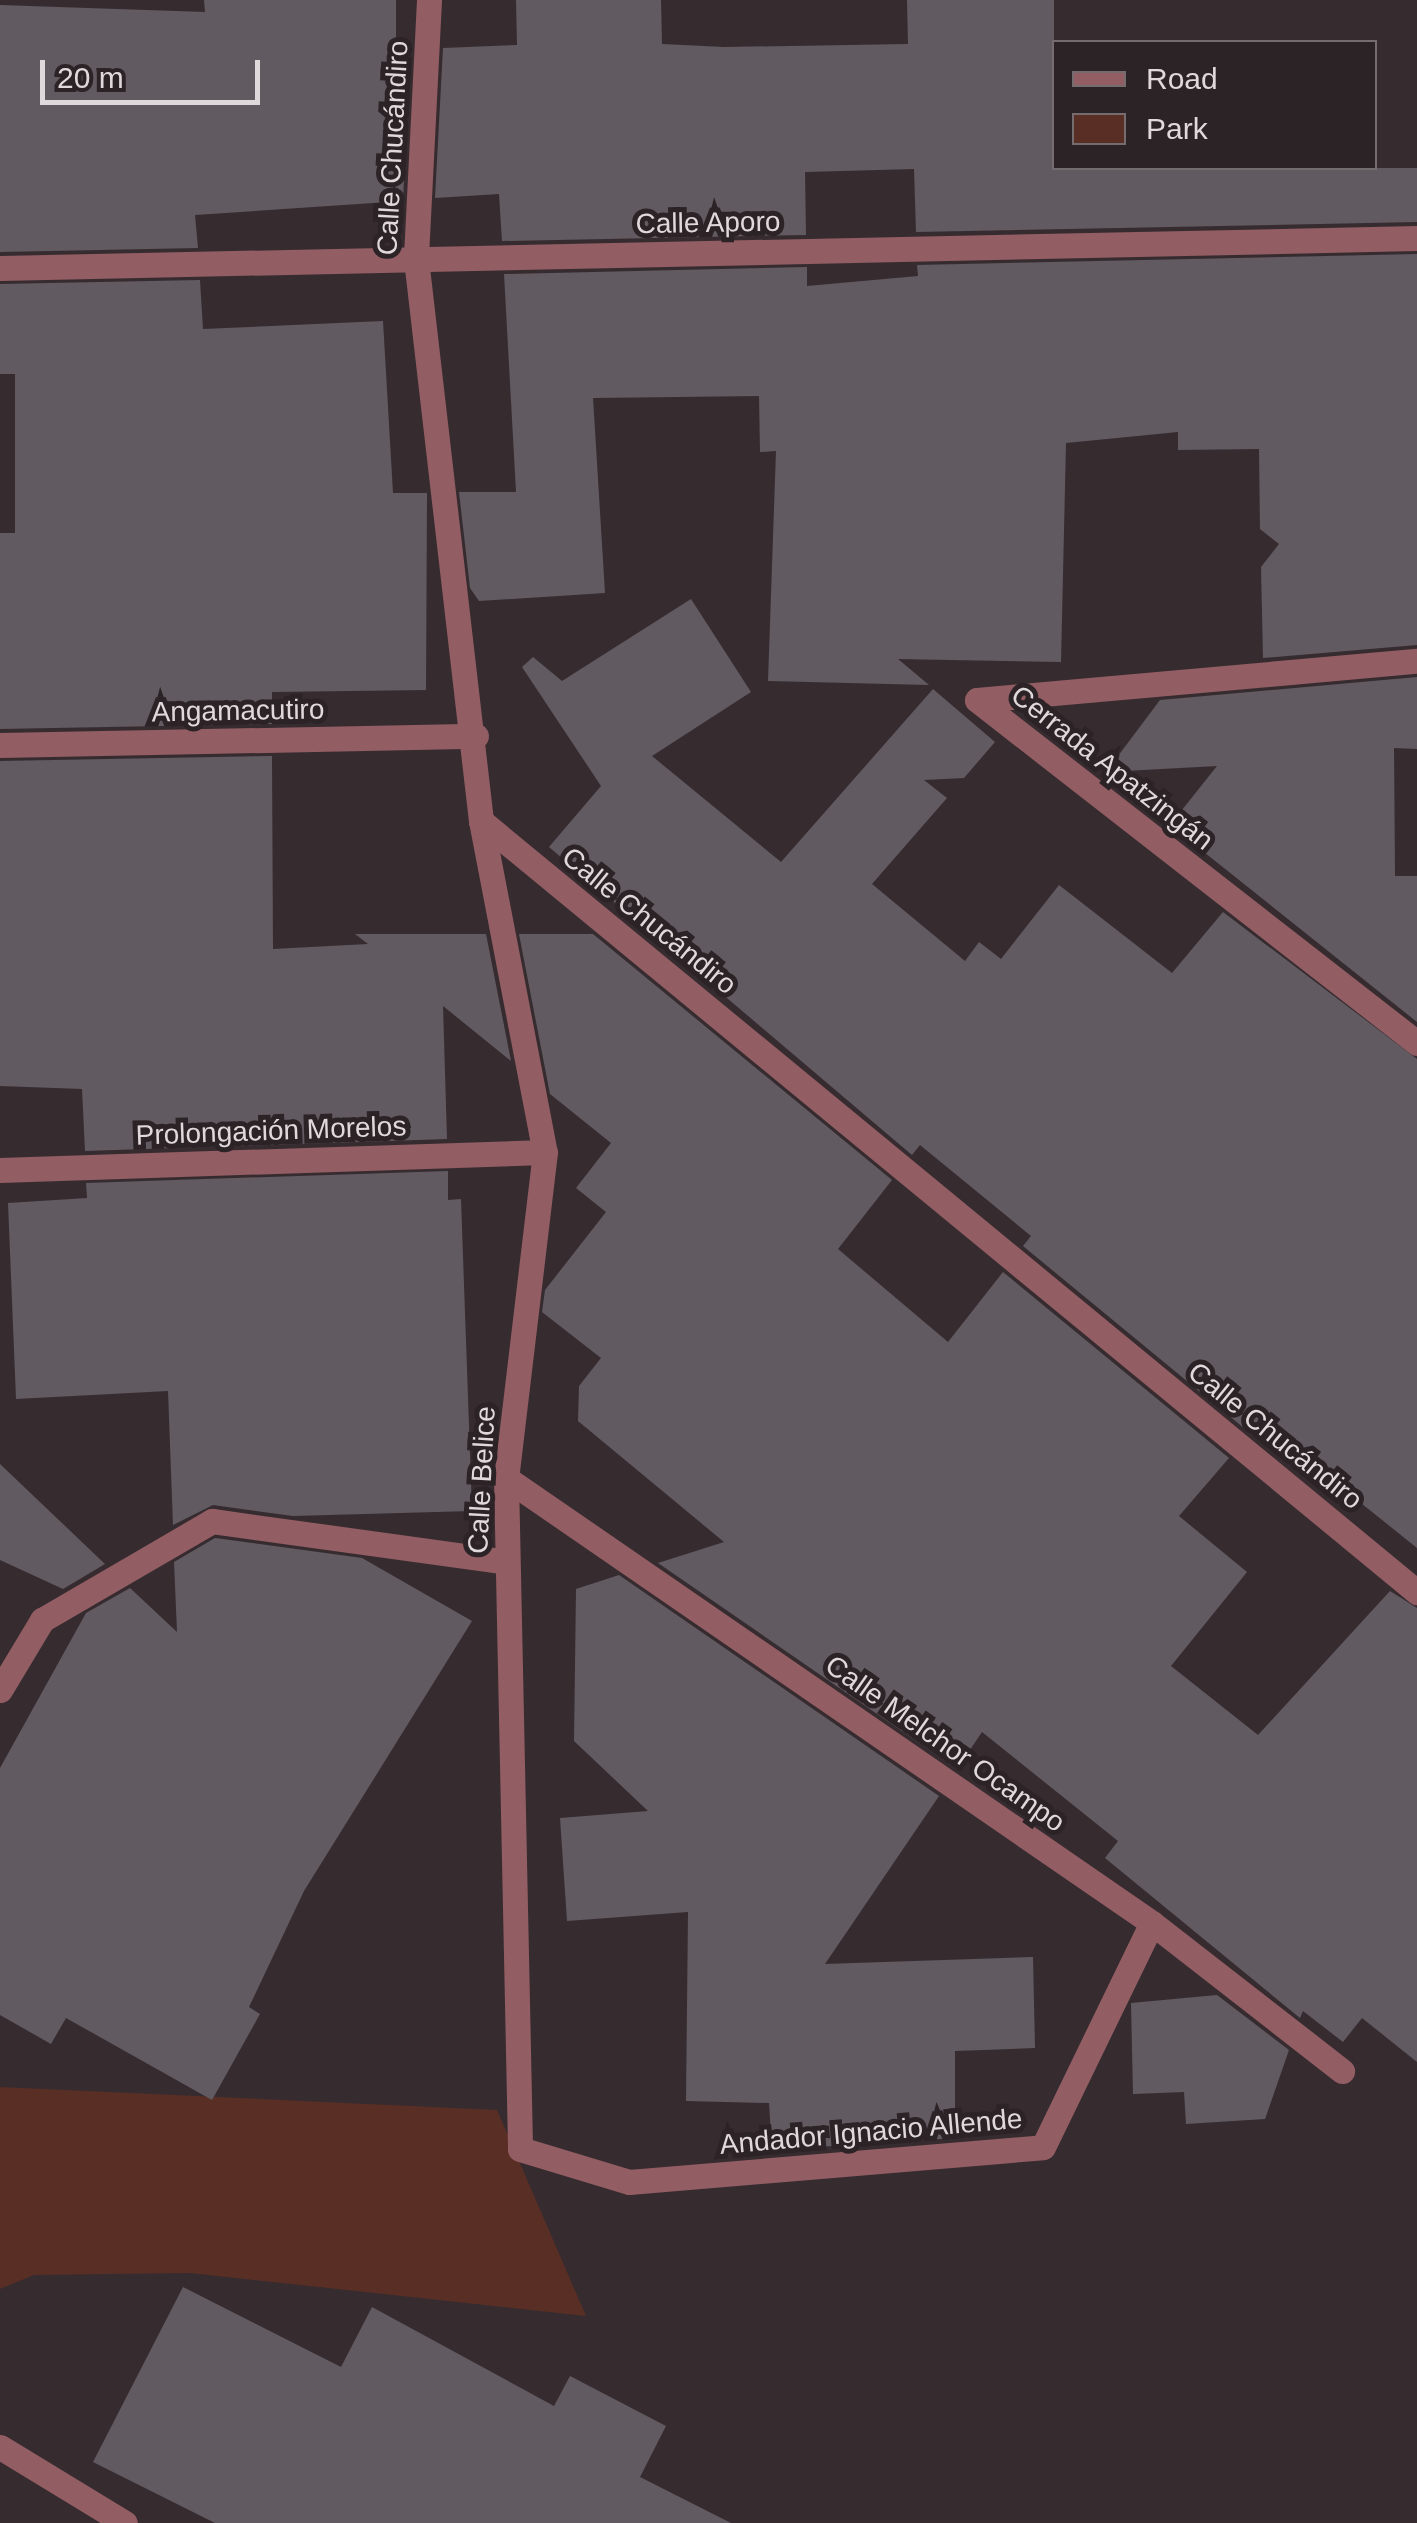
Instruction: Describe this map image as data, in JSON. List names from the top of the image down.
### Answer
{
  "streets": {
    "street": [
      "Calle Chucándiro",
      "Calle Aporo",
      "Angamacutiro",
      "Cerrada Apatzingán",
      "Prolongación Morelos",
      "Calle Belice",
      "Calle Melchor Ocampo",
      "Andador Ignacio Allende"
    ]
  },
  "crossings": [
    ["Calle Chucándiro", "Calle Aporo"],
    ["Calle Chucándiro", "Angamacutiro"],
    ["Calle Chucándiro", "Calle Belice"],
    ["Prolongación Morelos", "Calle Belice"],
    ["Calle Belice", "Calle Melchor Ocampo"],
    ["Calle Belice", "Andador Ignacio Allende"],
    ["Calle Melchor Ocampo", "Andador Ignacio Allende"]
  ],
  "legend": ["Road", "Park"],
  "scale_bar": "20 m"
}
